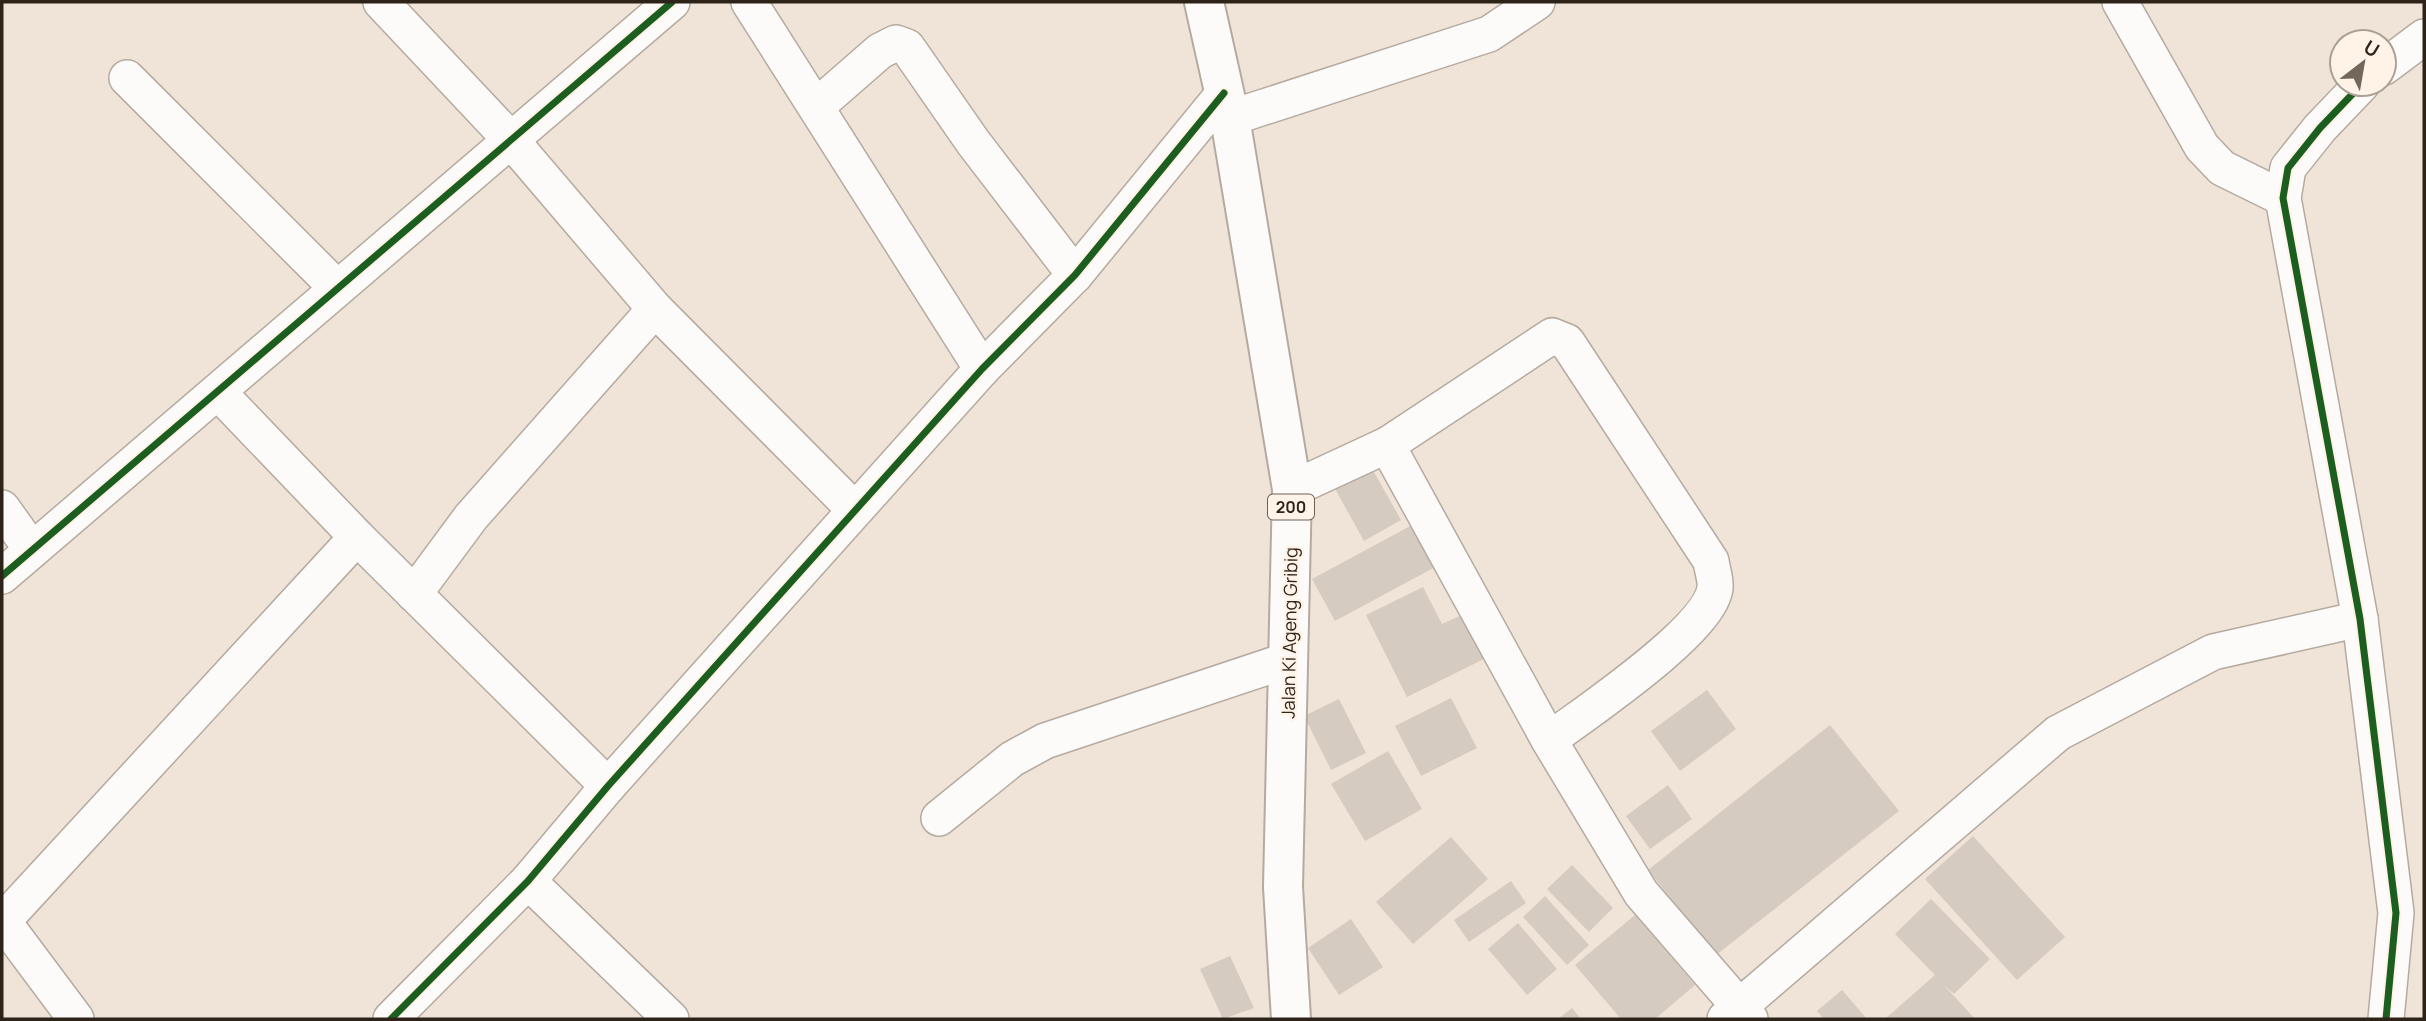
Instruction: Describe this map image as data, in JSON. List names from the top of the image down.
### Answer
{
  "streets": {
    "main road": ["200", "Jalan Ki Ageng Gribig"]
  },
  "north": "top right"
}
